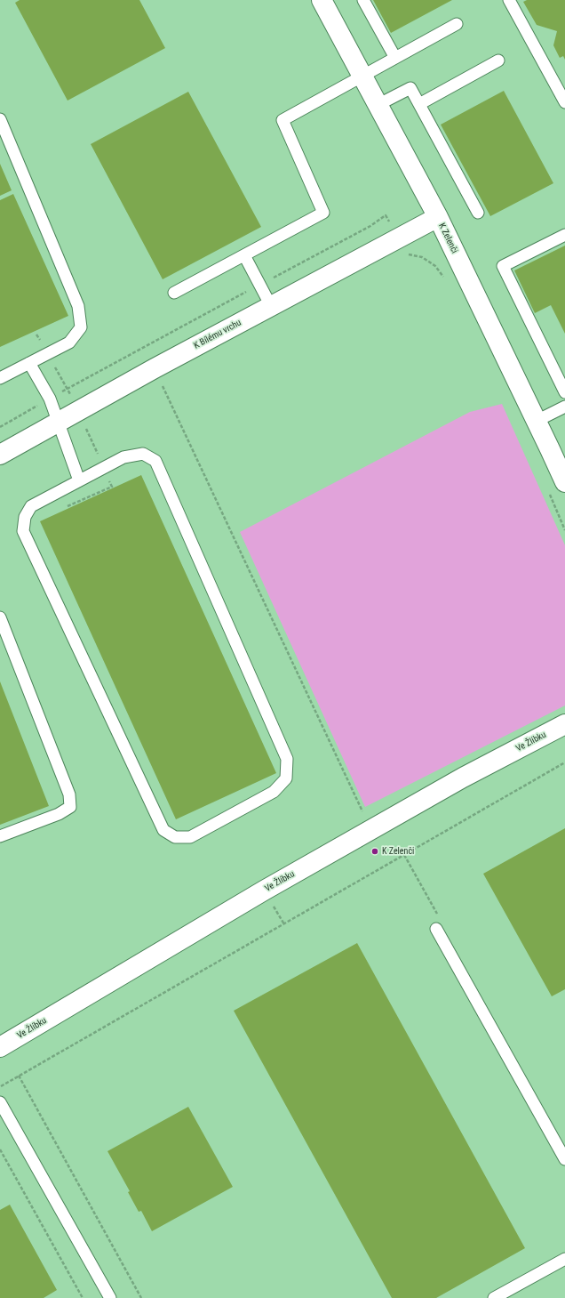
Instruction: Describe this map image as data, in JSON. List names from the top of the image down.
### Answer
{
  "streets": {
    "street": ["K Zelenči", "K Bílému vrchu", "Ve Žlíbku"]
  },
  "crossings": [
    ["K Zelenči", "K Bílému vrchu"]
  ],
  "places": ["K Zelenči"]
}
